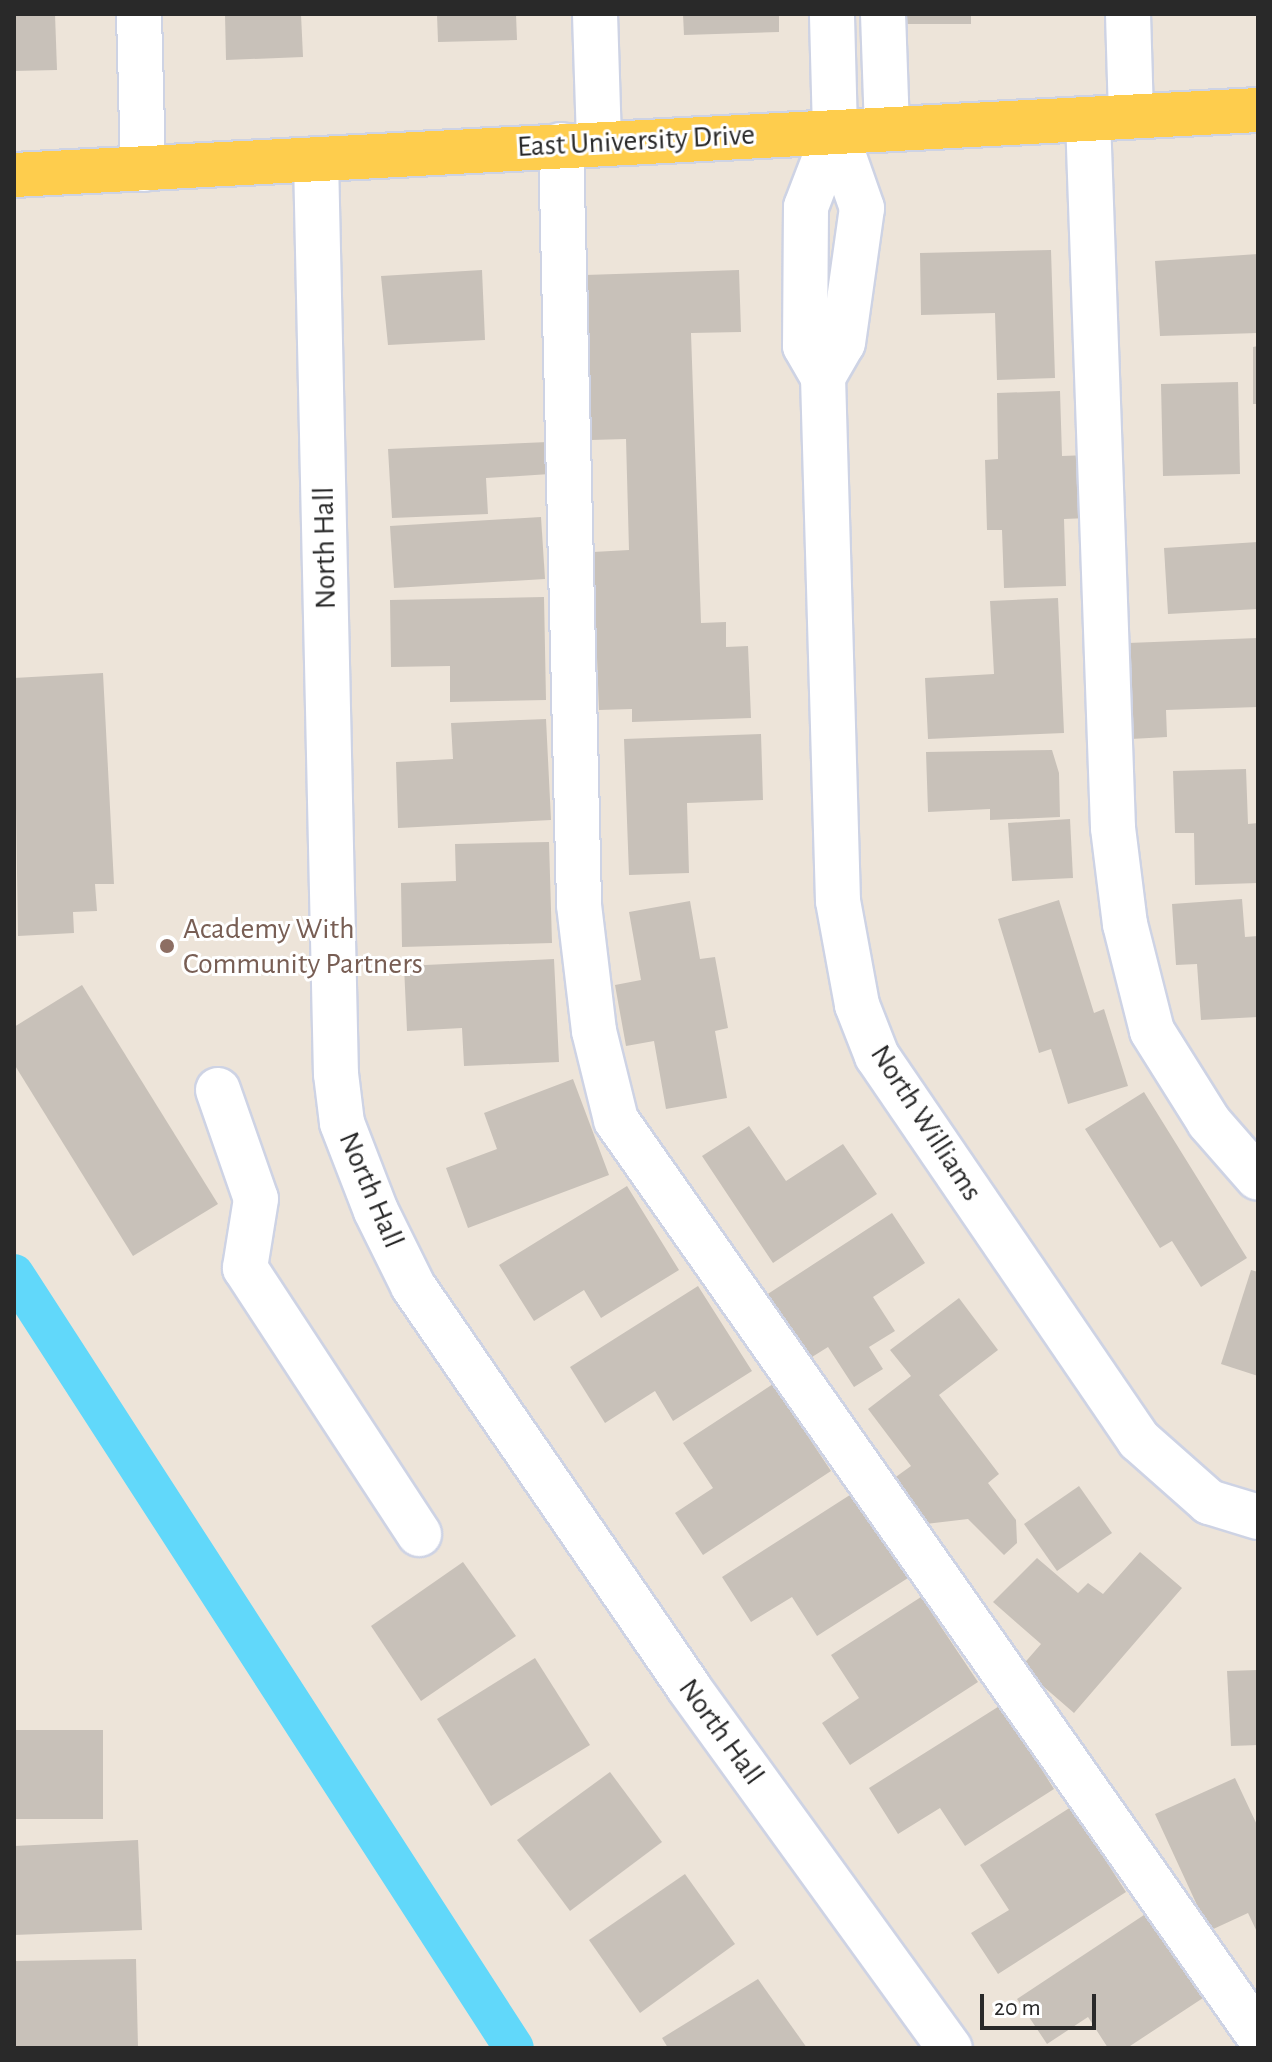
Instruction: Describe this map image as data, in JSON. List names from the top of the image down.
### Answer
{
  "streets": {
    "main road": ["East University Drive"],
    "street": ["North Hall", "North Williams"]
  },
  "crossings": [
    ["East University Drive", "North Hall"],
    ["East University Drive", "North Williams"]
  ],
  "places": ["Academy With Community Partners"],
  "scale_bar": "20 m"
}
